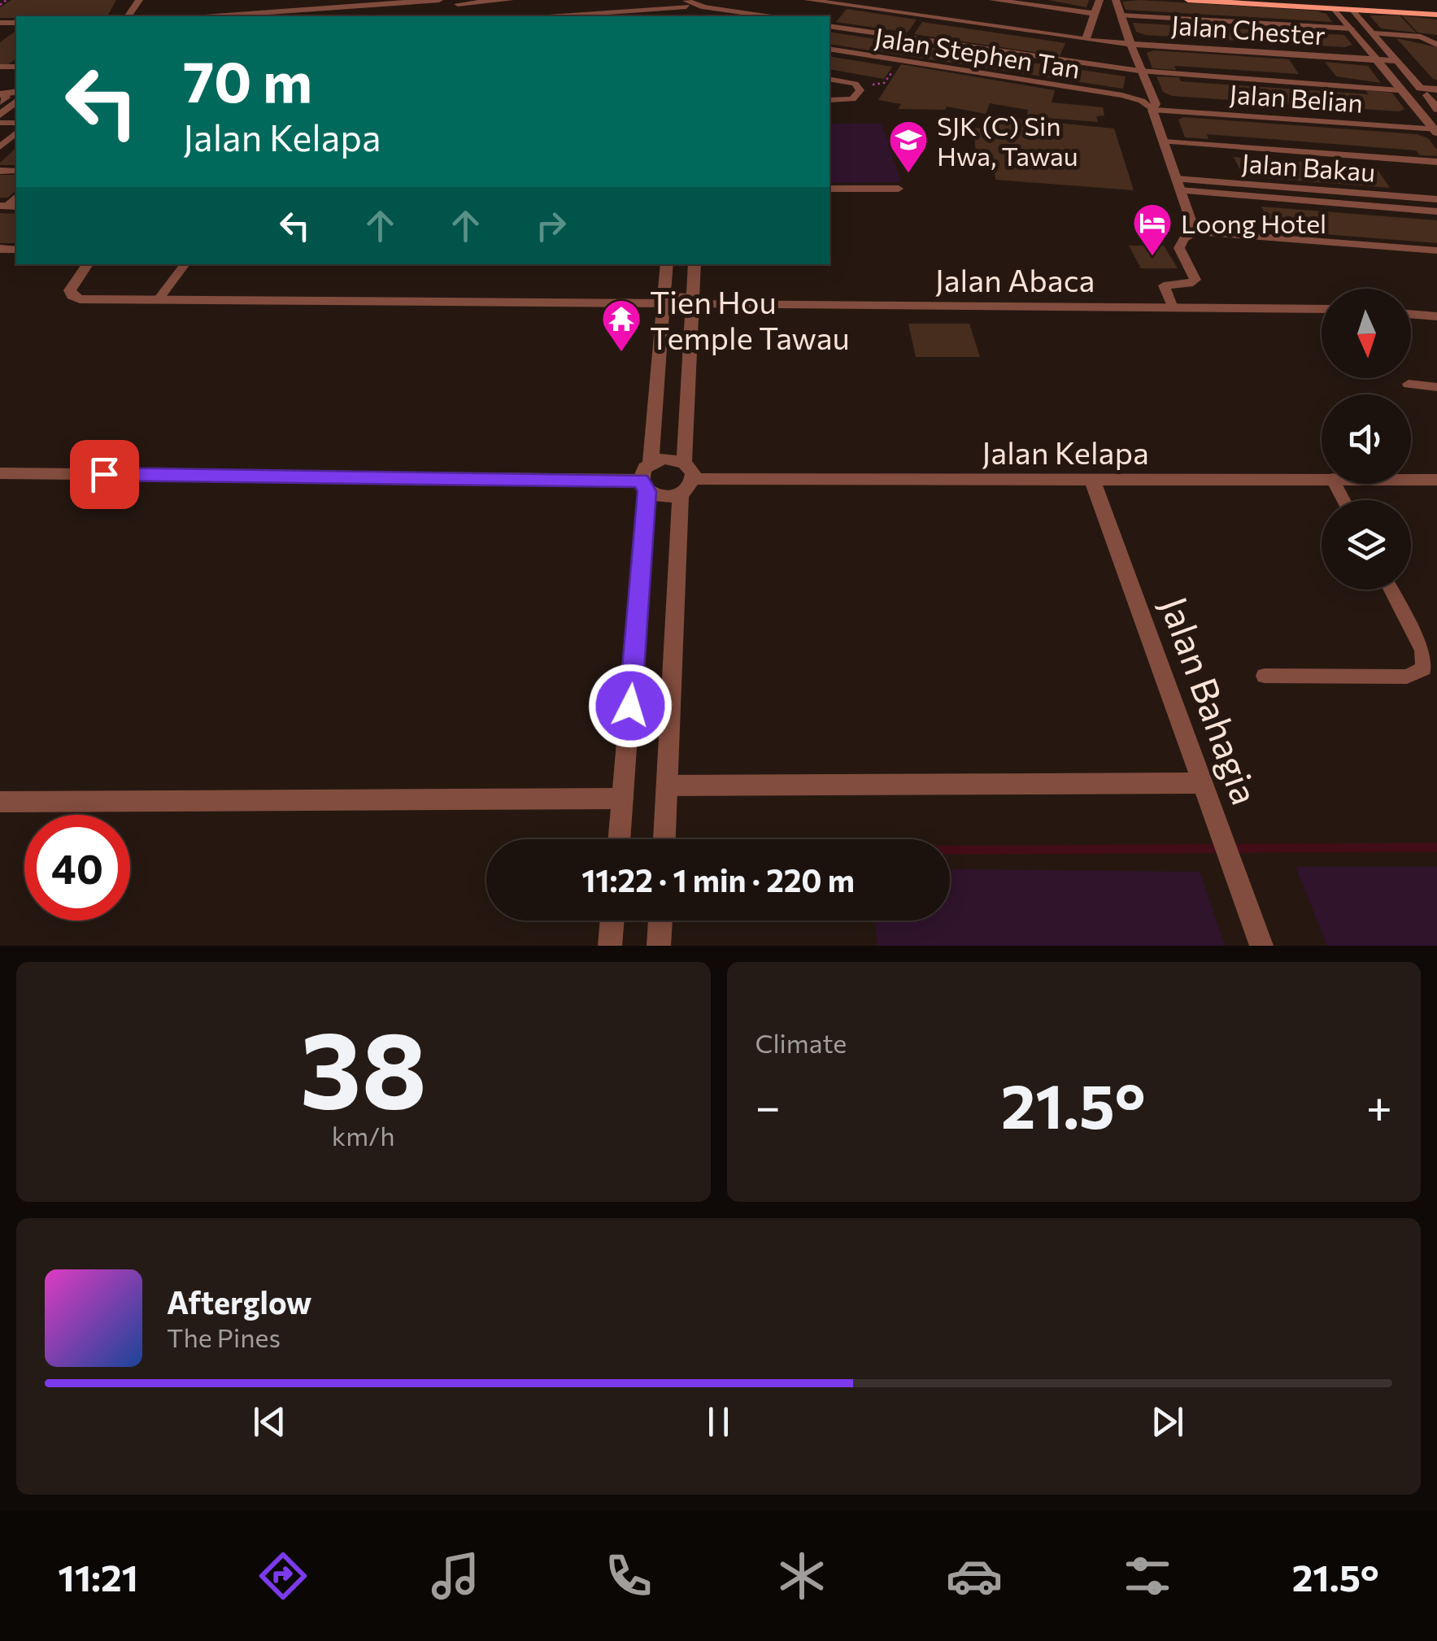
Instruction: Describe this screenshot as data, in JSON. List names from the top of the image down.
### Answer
{
  "streets": {
    "street": [
      "Jalan Chester",
      "Jalan Abaca",
      "Jalan Kelapa",
      "Jalan Bahagia"
    ],
    "lane": ["Jalan Stephen Tan", "Jalan Belian", "Jalan Bakau"]
  },
  "crossings": [
    ["Jalan Stephen Tan", "Jalan Belian"],
    ["Jalan Kelapa", "Jalan Bahagia"]
  ],
  "places": {
    "school or university": ["SJK (C) Sin Hwa, Tawau"],
    "hotel": ["Loong Hotel"],
    "temple": ["Tien Hou Temple Tawau"]
  },
  "north": "bottom",
  "page": {
    "turn": ["70 m", "Jalan Kelapa"],
    "limit": "40",
    "trip": "11:22 · 1 min · 220 m",
    "tile": [
      ["38", "km/h"],
      "Climate"
    ],
    "heat": ["−", "21.5°", "+"],
    "song": ["Afterglow", "The Pines"],
    "tabs": ["11:21", "21.5°"]
  }
}
